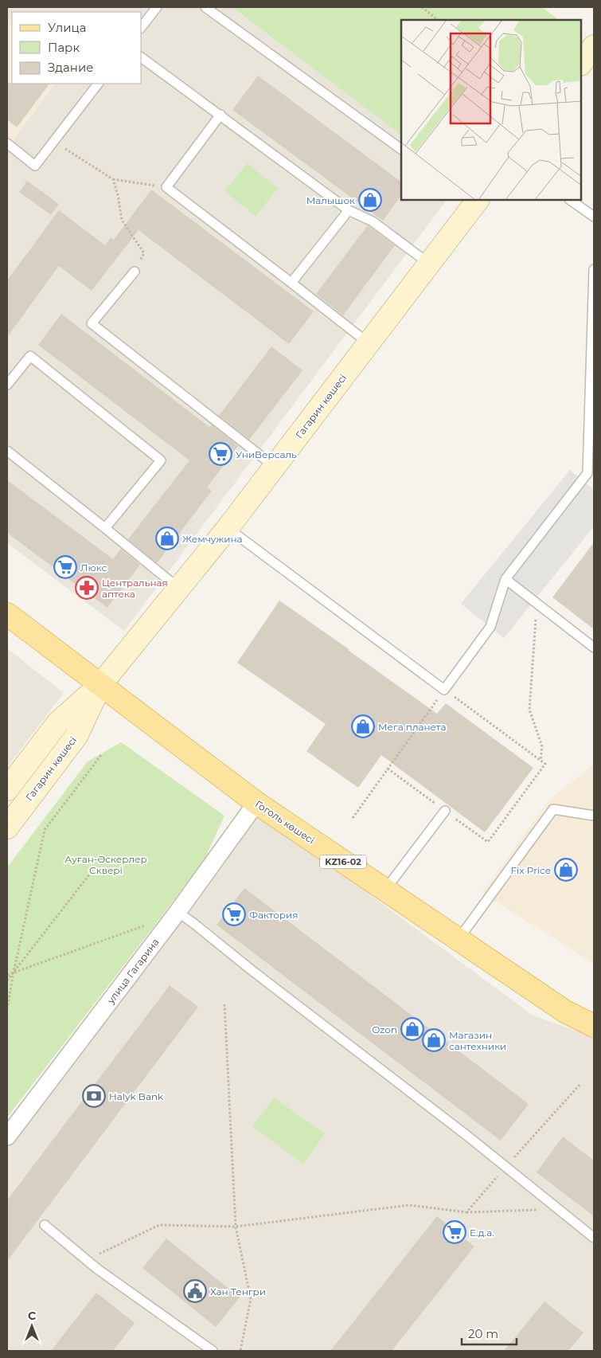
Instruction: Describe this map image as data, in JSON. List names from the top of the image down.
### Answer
{
  "streets": {
    "main road": ["Гоголь көшесі", "KZ16-02"],
    "street": ["Гагарин көшесі", "улица Гагарина"]
  },
  "crossings": [
    ["Гагарин көшесі", "Гоголь көшесі"],
    ["Гоголь көшесі", "улица Гагарина"]
  ],
  "parks": ["Ауған-Әскерлер Сквері"],
  "places": {
    "shop": [
      "Малышок",
      "Жемчужина",
      "Мега планета",
      "Fix Price",
      "Ozon",
      "Магазин сантехники"
    ],
    "supermarket": [
      "УниВерсаль",
      "Люкс",
      "Фактория",
      "Е.д.а."
    ],
    "pharmacy": ["Центральная аптека"],
    "bank": ["Halyk Bank"],
    "public building": ["Хан Тенгри"]
  },
  "legend": ["Улица", "Парк", "Здание"],
  "scale_bar": "20 m",
  "north": "top"
}
